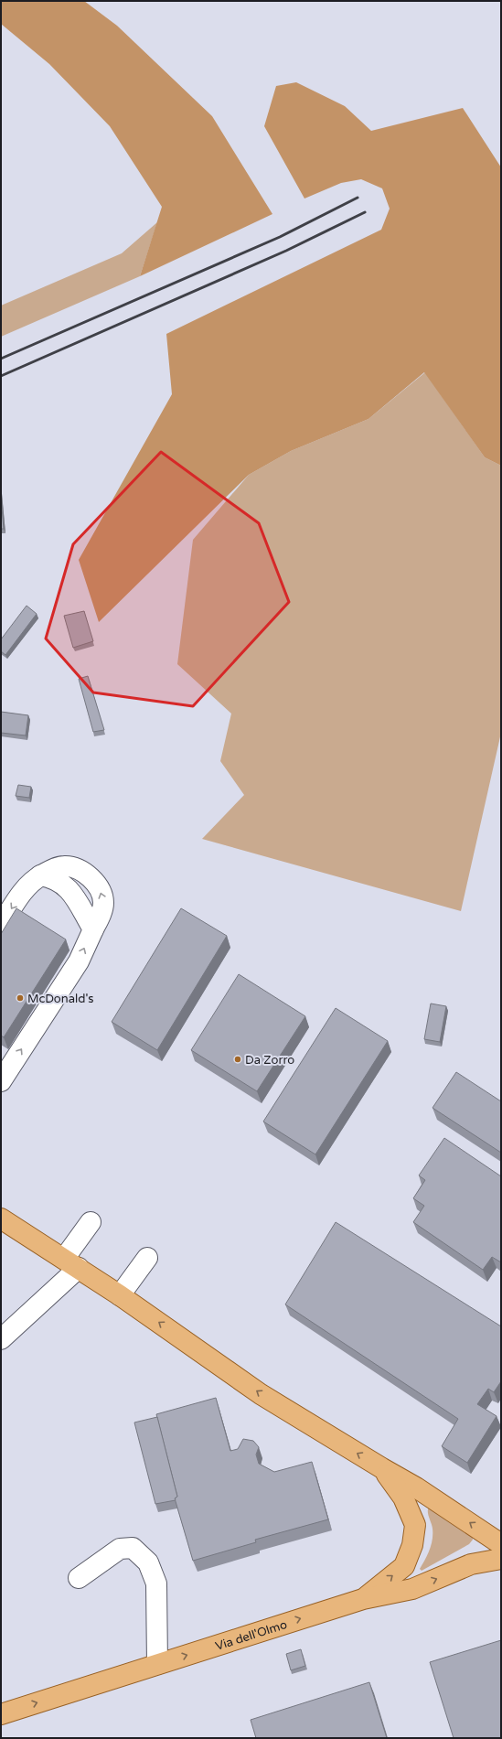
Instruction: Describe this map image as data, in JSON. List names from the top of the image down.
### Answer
{
  "streets": {
    "main road": ["Via dell'Olmo"]
  },
  "one_way": ["Via dell'Olmo"],
  "places": ["McDonald's", "Da Zorro"]
}
